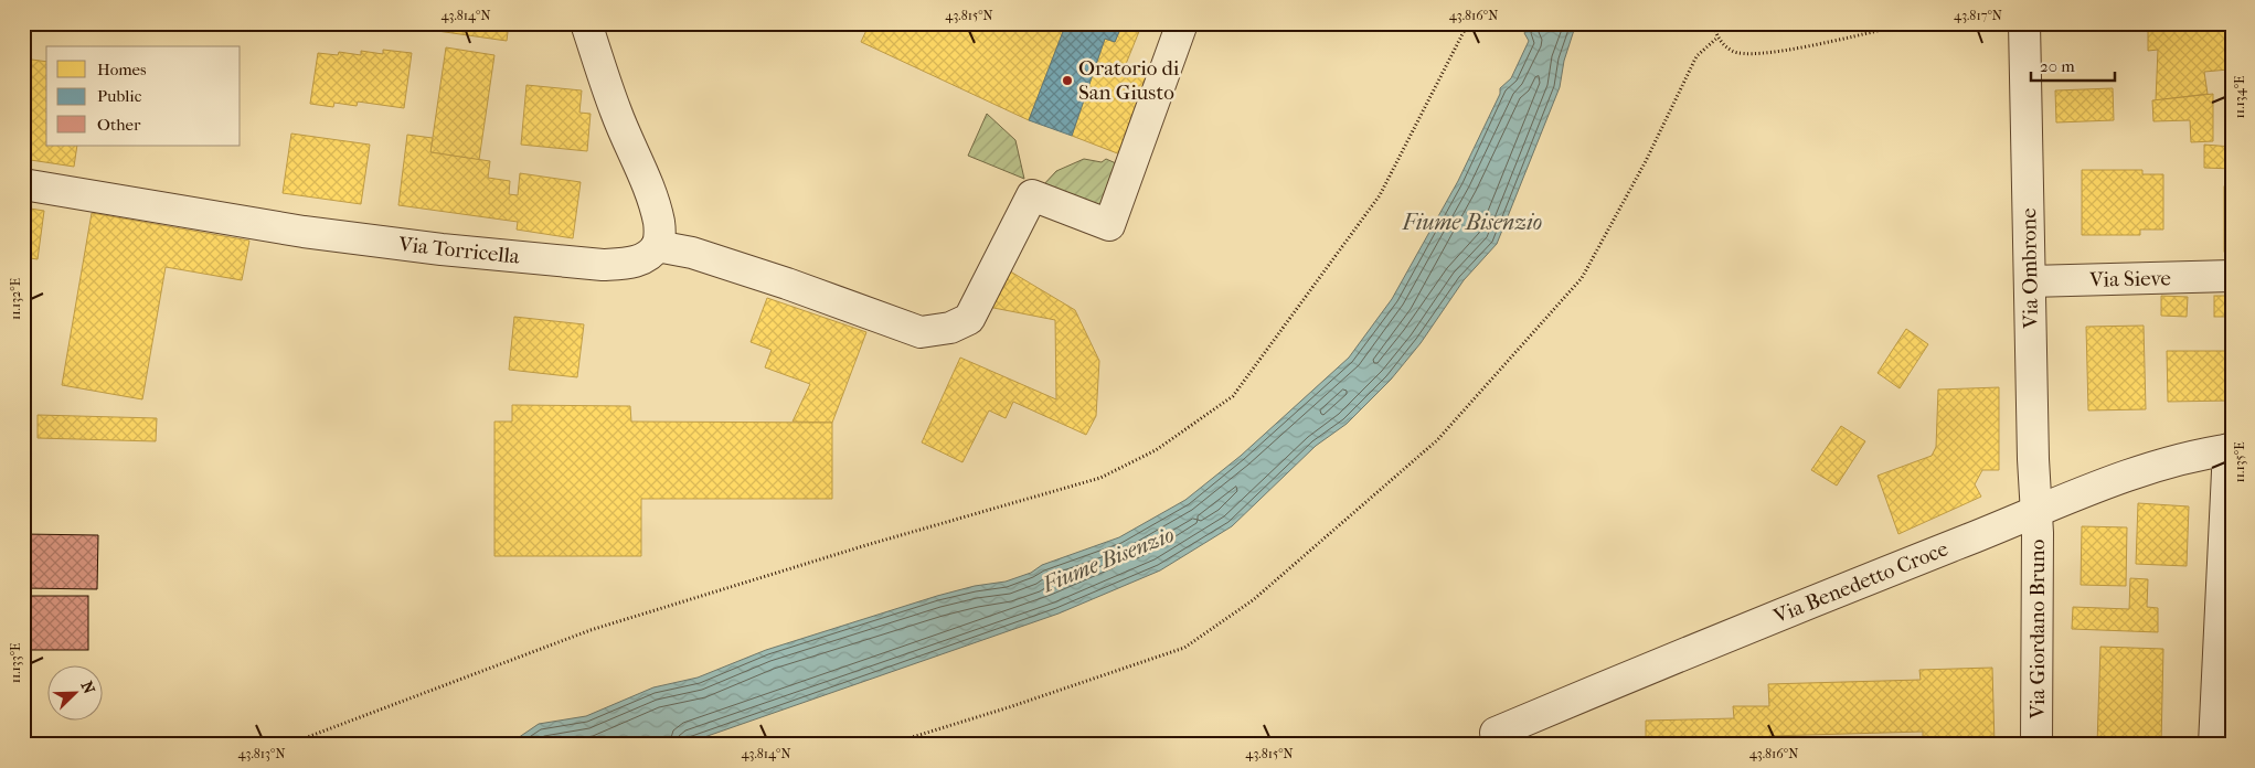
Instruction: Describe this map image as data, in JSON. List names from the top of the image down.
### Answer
{
  "streets": {
    "street": [
      "Via Torricella",
      "Via Ombrone",
      "Via Sieve",
      "Via Benedetto Croce",
      "Via Giordano Bruno"
    ]
  },
  "crossings": [
    ["Via Ombrone", "Via Sieve"],
    ["Via Ombrone", "Via Benedetto Croce"],
    ["Via Ombrone", "Via Giordano Bruno"],
    ["Via Benedetto Croce", "Via Giordano Bruno"]
  ],
  "water": ["Fiume Bisenzio"],
  "places": ["Oratorio di San Giusto"],
  "legend": ["Homes", "Public", "Other"],
  "scale_bar": "20 m",
  "north": "top right",
  "coordinates": [
    "43.814°N",
    "43.815°N",
    "43.816°N",
    "43.817°N",
    "11.134°E",
    "11.132°E",
    "11.135°E",
    "11.133°E",
    "43.813°N"
  ]
}
